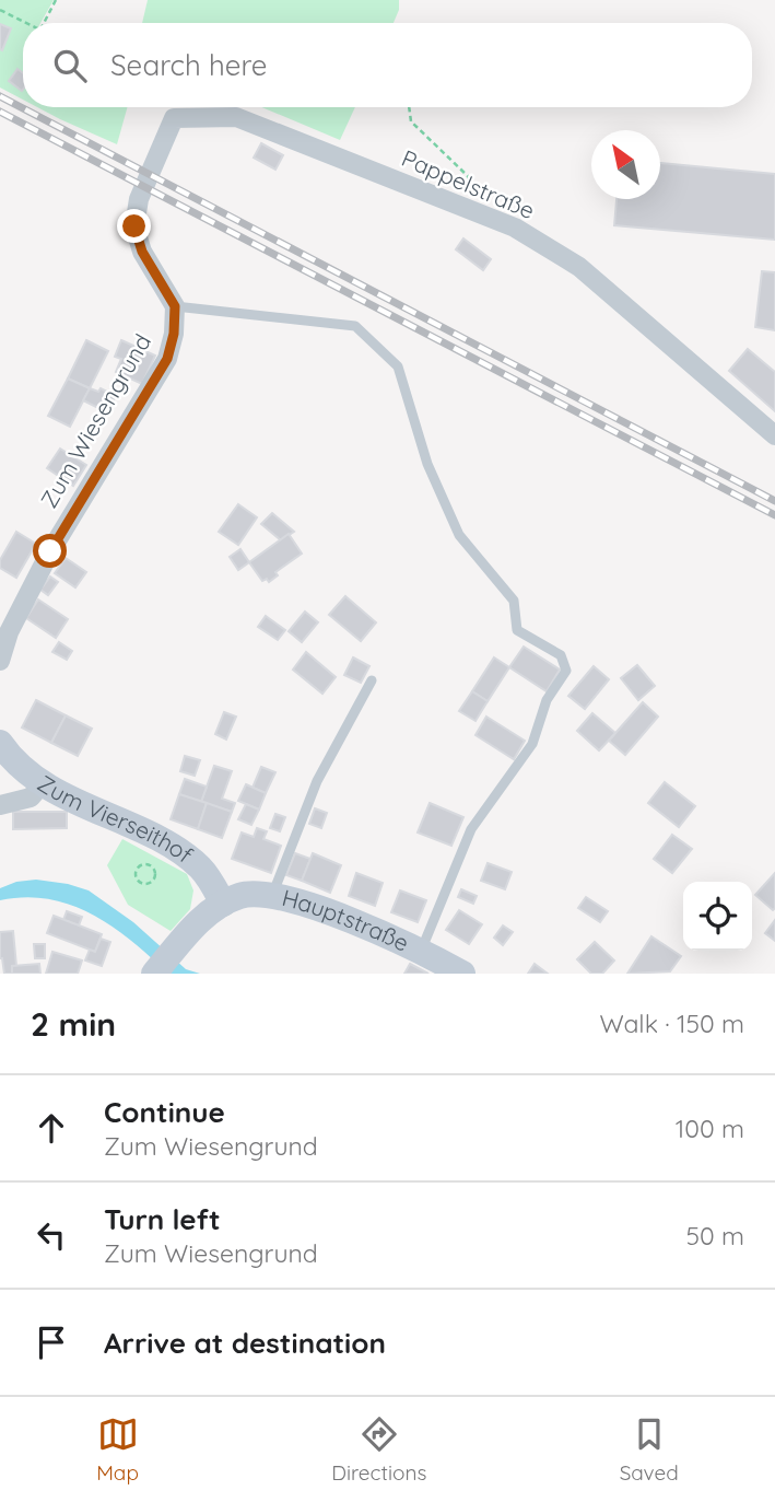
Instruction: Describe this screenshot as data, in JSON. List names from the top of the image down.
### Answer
{
  "streets": {
    "street": [
      "Pappelstraße",
      "Zum Wiesengrund",
      "Zum Vierseithof",
      "Hauptstraße"
    ]
  },
  "crossings": [
    ["Pappelstraße", "Zum Wiesengrund"],
    ["Zum Vierseithof", "Hauptstraße"]
  ],
  "north": "top left",
  "page": {
    "search": "Search here",
    "heading": ["2 min", "Walk · 150 m"],
    "list": [
      ["Continue", "Zum Wiesengrund", "100 m"],
      ["Turn left", "Zum Wiesengrund", "50 m"],
      "Arrive at destination"
    ],
    "nav": ["Map", "Directions", "Saved"]
  }
}
